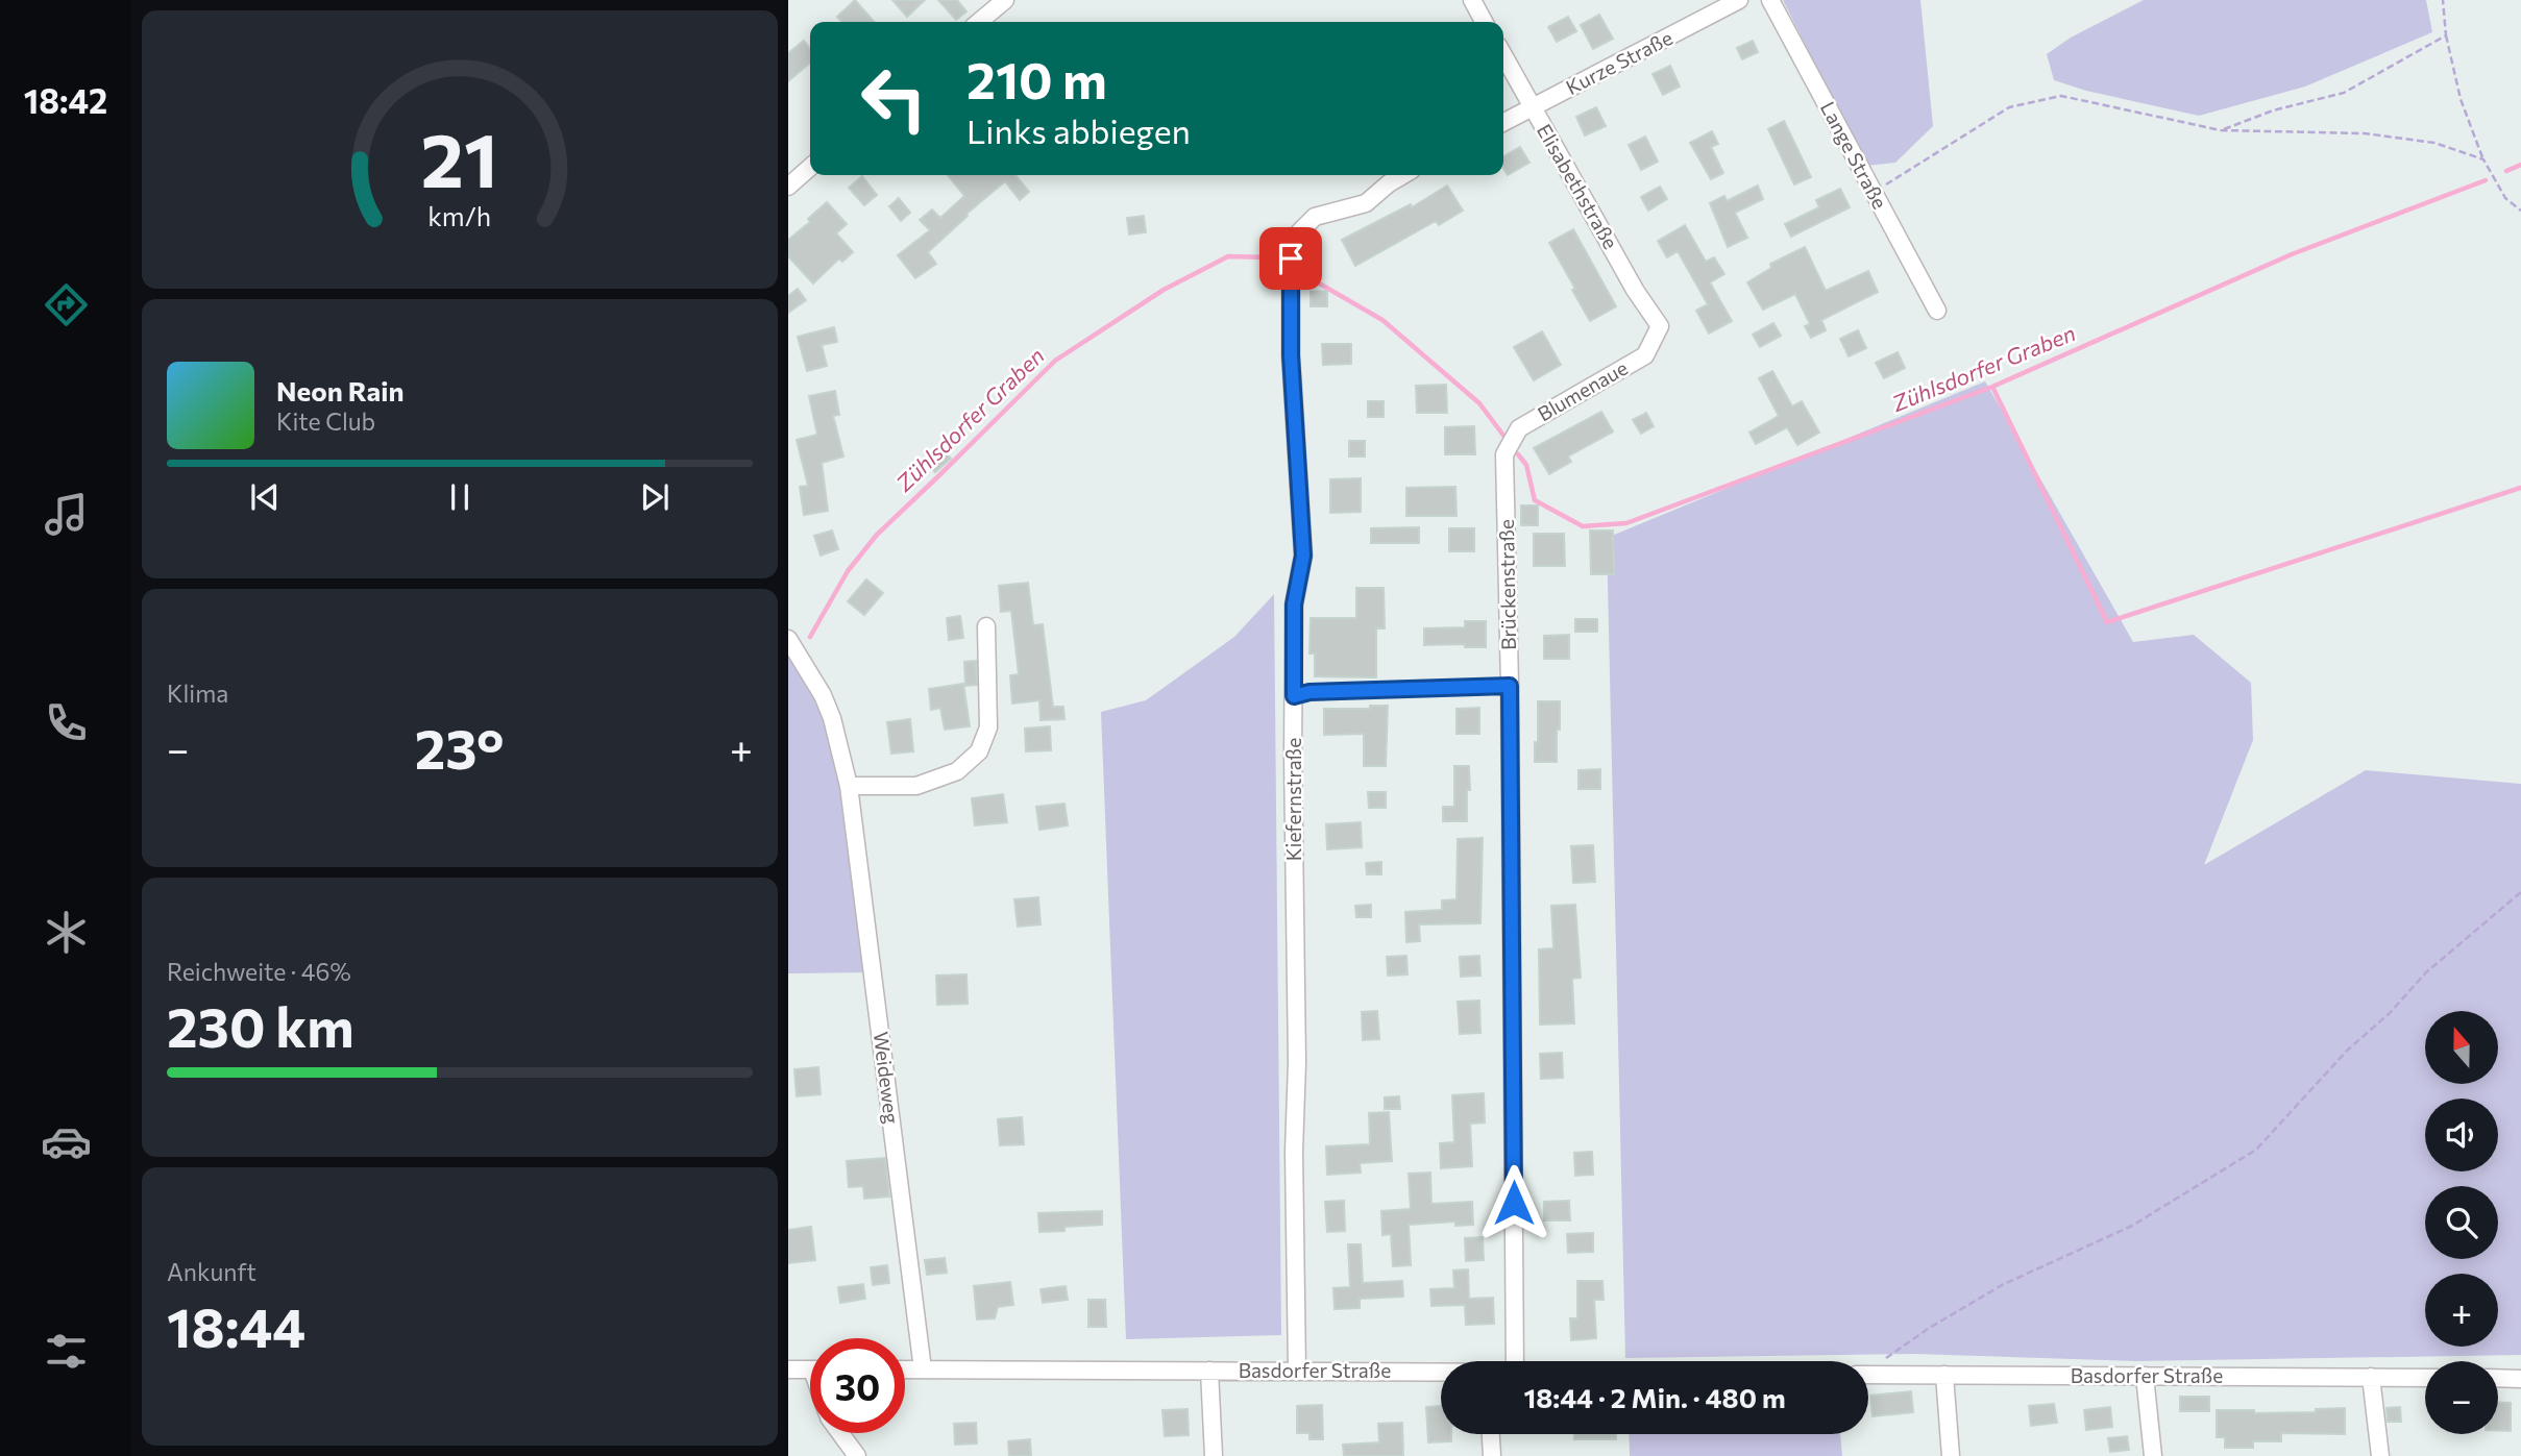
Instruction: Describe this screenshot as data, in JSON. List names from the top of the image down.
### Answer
{
  "streets": {
    "street": [
      "Kurze Straße",
      "Lange Straße",
      "Elisabethstraße",
      "Blumenaue",
      "Brückenstraße",
      "Kiefernstraße",
      "Weideweg",
      "Basdorfer Straße"
    ]
  },
  "crossings": [
    ["Kurze Straße", "Elisabethstraße"],
    ["Elisabethstraße", "Blumenaue"],
    ["Blumenaue", "Brückenstraße"],
    ["Kiefernstraße", "Basdorfer Straße"],
    ["Weideweg", "Basdorfer Straße"]
  ],
  "water": ["Zühlsdorfer Graben"],
  "north": "top",
  "page": {
    "tabs": "18:42",
    "turn": ["210 m", "Links abbiegen"],
    "song": ["Neon Rain", "Kite Club"],
    "tile": [
      "Klima",
      ["Reichweite · 46%", "230 km"],
      ["Ankunft", "18:44"]
    ],
    "heat": ["−", "23°", "+"],
    "map_buttons": ["+", "−"],
    "limit": "30",
    "trip": "18:44 · 2 Min. · 480 m",
    "gauge": ["21", "km/h"]
  }
}
